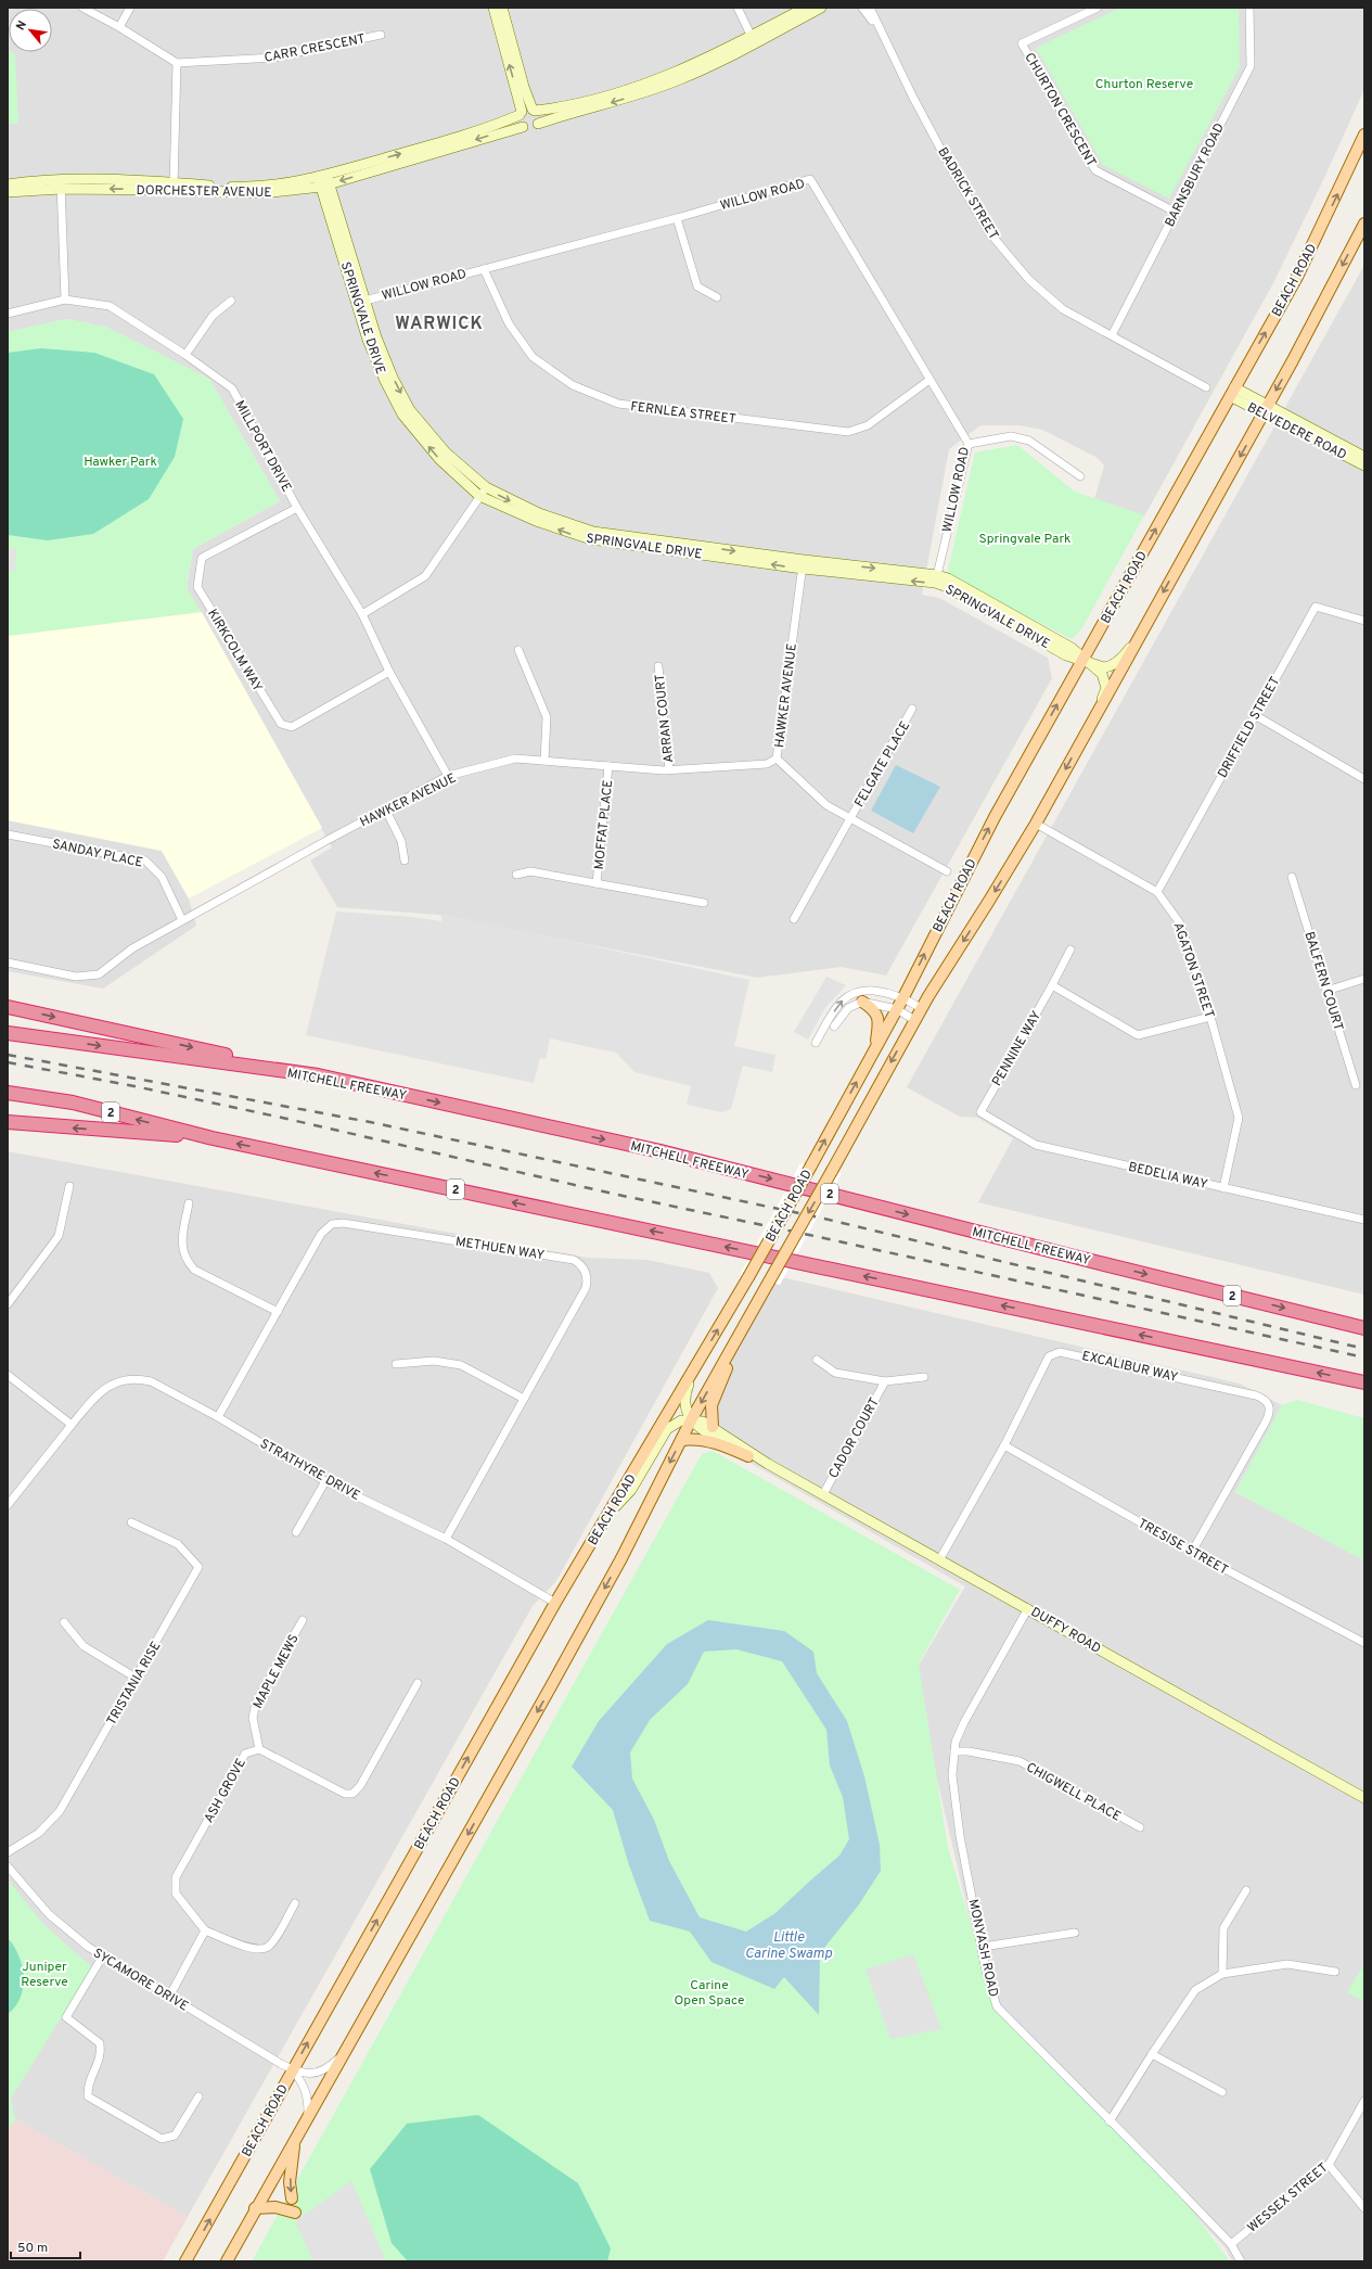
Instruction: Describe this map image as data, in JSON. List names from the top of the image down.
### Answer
{
  "streets": {
    "highway": ["MITCHELL FREEWAY", "2"],
    "main road": [
      "DORCHESTER AVENUE",
      "BEACH ROAD",
      "SPRINGVALE DRIVE",
      "BELVEDERE ROAD",
      "DUFFY ROAD"
    ],
    "street": [
      "CARR CRESCENT",
      "CHURTON CRESCENT",
      "BARNSBURY ROAD",
      "BADRICK STREET",
      "WILLOW ROAD",
      "FERNLEA STREET",
      "MILLPORT DRIVE",
      "KIRKCOLM WAY",
      "HAWKER AVENUE",
      "ARRAN COURT",
      "DRIFFIELD STREET",
      "FELGATE PLACE",
      "MOFFAT PLACE",
      "SANDAY PLACE",
      "AGATON STREET",
      "BALFERN COURT",
      "PENNINE WAY",
      "BEDELIA WAY",
      "METHUEN WAY",
      "EXCALIBUR WAY",
      "CADOR COURT",
      "STRATHYRE DRIVE",
      "TRESISE STREET",
      "MAPLE MEWS",
      "TRISTANIA RISE",
      "ASH GROVE",
      "CHIGWELL PLACE",
      "MONYASH ROAD",
      "SYCAMORE DRIVE",
      "WESSEX STREET"
    ]
  },
  "crossings": [
    ["CHURTON CRESCENT", "BARNSBURY ROAD"],
    ["BARNSBURY ROAD", "BADRICK STREET"],
    ["DORCHESTER AVENUE", "SPRINGVALE DRIVE"],
    ["WILLOW ROAD", "SPRINGVALE DRIVE"],
    ["WILLOW ROAD", "FERNLEA STREET"],
    ["BEACH ROAD", "SPRINGVALE DRIVE"],
    ["BEACH ROAD", "BELVEDERE ROAD"],
    ["BEACH ROAD", "AGATON STREET"],
    ["BEACH ROAD", "STRATHYRE DRIVE"],
    ["BEACH ROAD", "DUFFY ROAD"],
    ["BEACH ROAD", "SYCAMORE DRIVE"],
    ["SPRINGVALE DRIVE", "HAWKER AVENUE"],
    ["MILLPORT DRIVE", "KIRKCOLM WAY"],
    ["MILLPORT DRIVE", "HAWKER AVENUE"],
    ["HAWKER AVENUE", "ARRAN COURT"],
    ["HAWKER AVENUE", "FELGATE PLACE"],
    ["HAWKER AVENUE", "MOFFAT PLACE"],
    ["HAWKER AVENUE", "SANDAY PLACE"],
    ["DRIFFIELD STREET", "AGATON STREET"],
    ["AGATON STREET", "BEDELIA WAY"],
    ["PENNINE WAY", "BEDELIA WAY"],
    ["METHUEN WAY", "STRATHYRE DRIVE"],
    ["EXCALIBUR WAY", "TRESISE STREET"],
    ["EXCALIBUR WAY", "DUFFY ROAD"],
    ["CADOR COURT", "DUFFY ROAD"],
    ["DUFFY ROAD", "MONYASH ROAD"],
    ["MAPLE MEWS", "ASH GROVE"],
    ["CHIGWELL PLACE", "MONYASH ROAD"],
    ["MONYASH ROAD", "WESSEX STREET"]
  ],
  "districts": ["WARWICK"],
  "water": ["Little Carine Swamp"],
  "parks": [
    "Churton Reserve",
    "Hawker Park",
    "Springvale Park",
    "Juniper Reserve",
    "Carine Open Space"
  ],
  "scale_bar": "50 m",
  "north": "top left"
}
